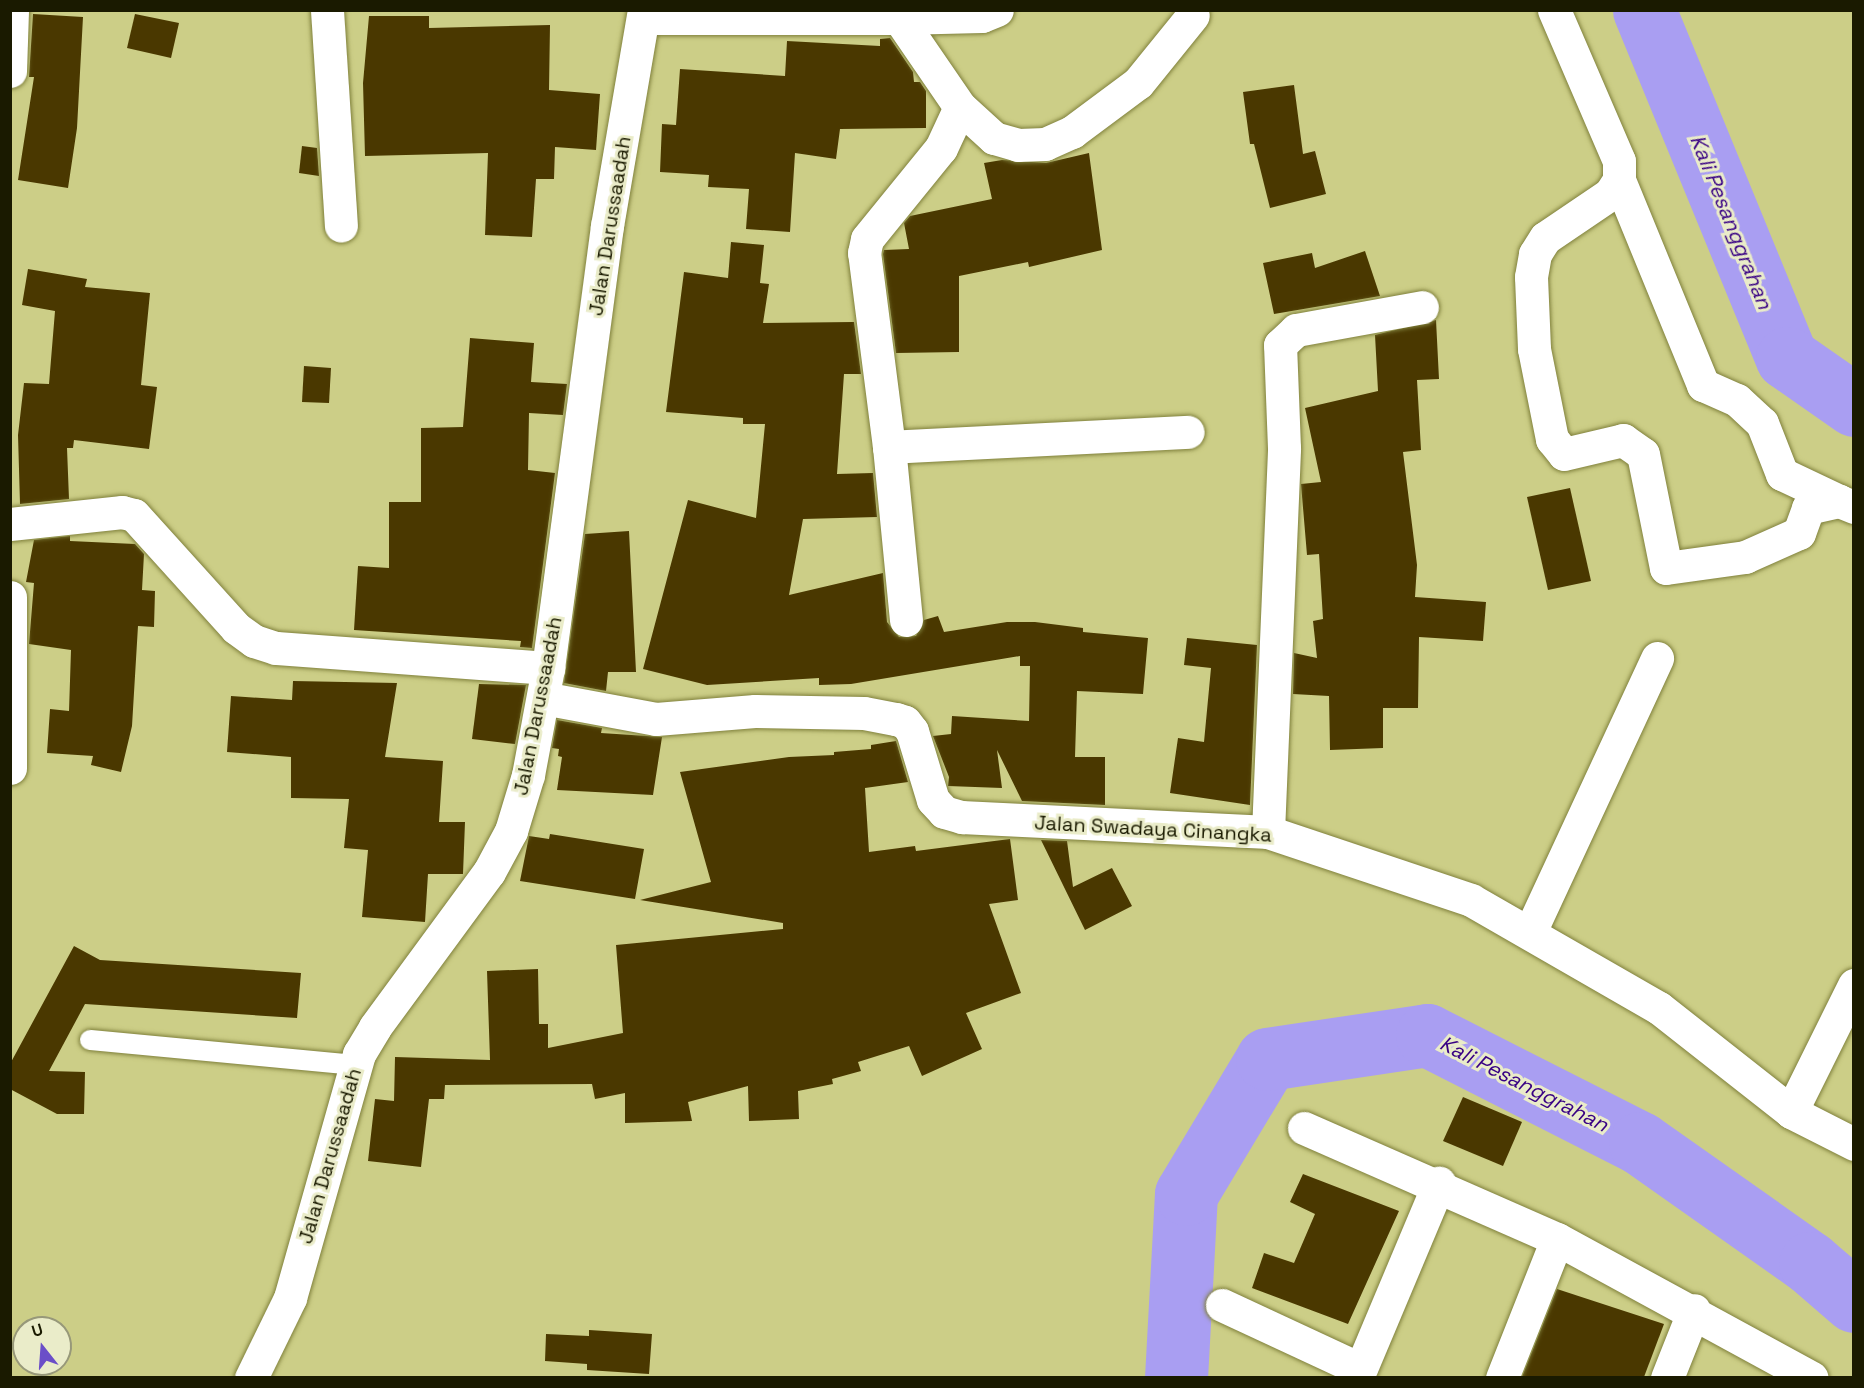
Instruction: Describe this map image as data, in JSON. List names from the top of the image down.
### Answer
{
  "streets": {
    "street": ["Jalan Darussaadah", "Jalan Swadaya Cinangka"]
  },
  "crossings": [
    ["Jalan Darussaadah", "Jalan Swadaya Cinangka"]
  ],
  "water": ["Kali Pesanggrahan"],
  "north": "top"
}
